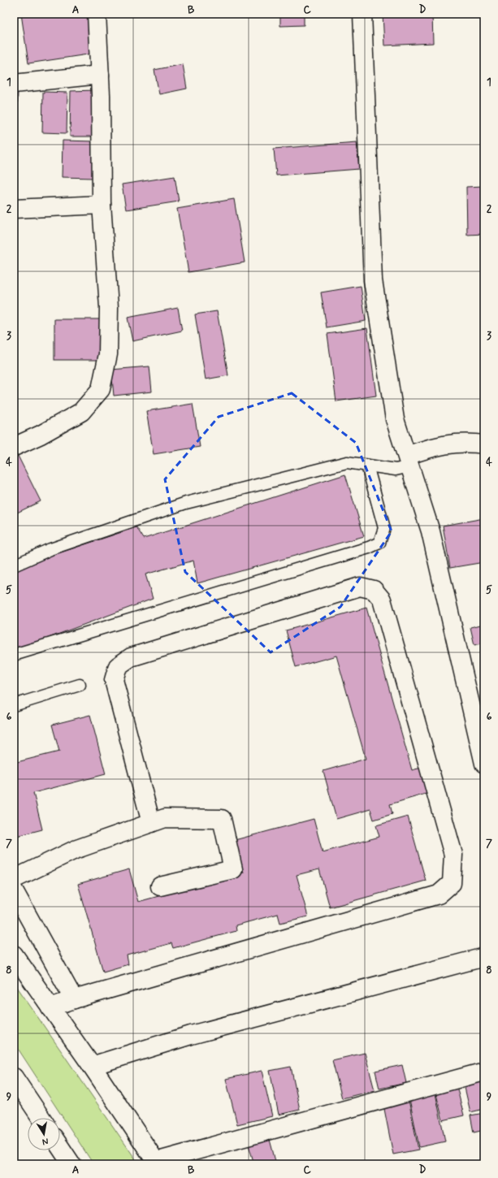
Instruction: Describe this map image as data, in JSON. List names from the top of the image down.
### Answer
{
  "north": "bottom",
  "grid": {
    "columns": [
      "A",
      "B",
      "C",
      "D"
    ],
    "rows": [
      "1",
      "2",
      "3",
      "4",
      "5",
      "6",
      "7",
      "8",
      "9"
    ]
  }
}
